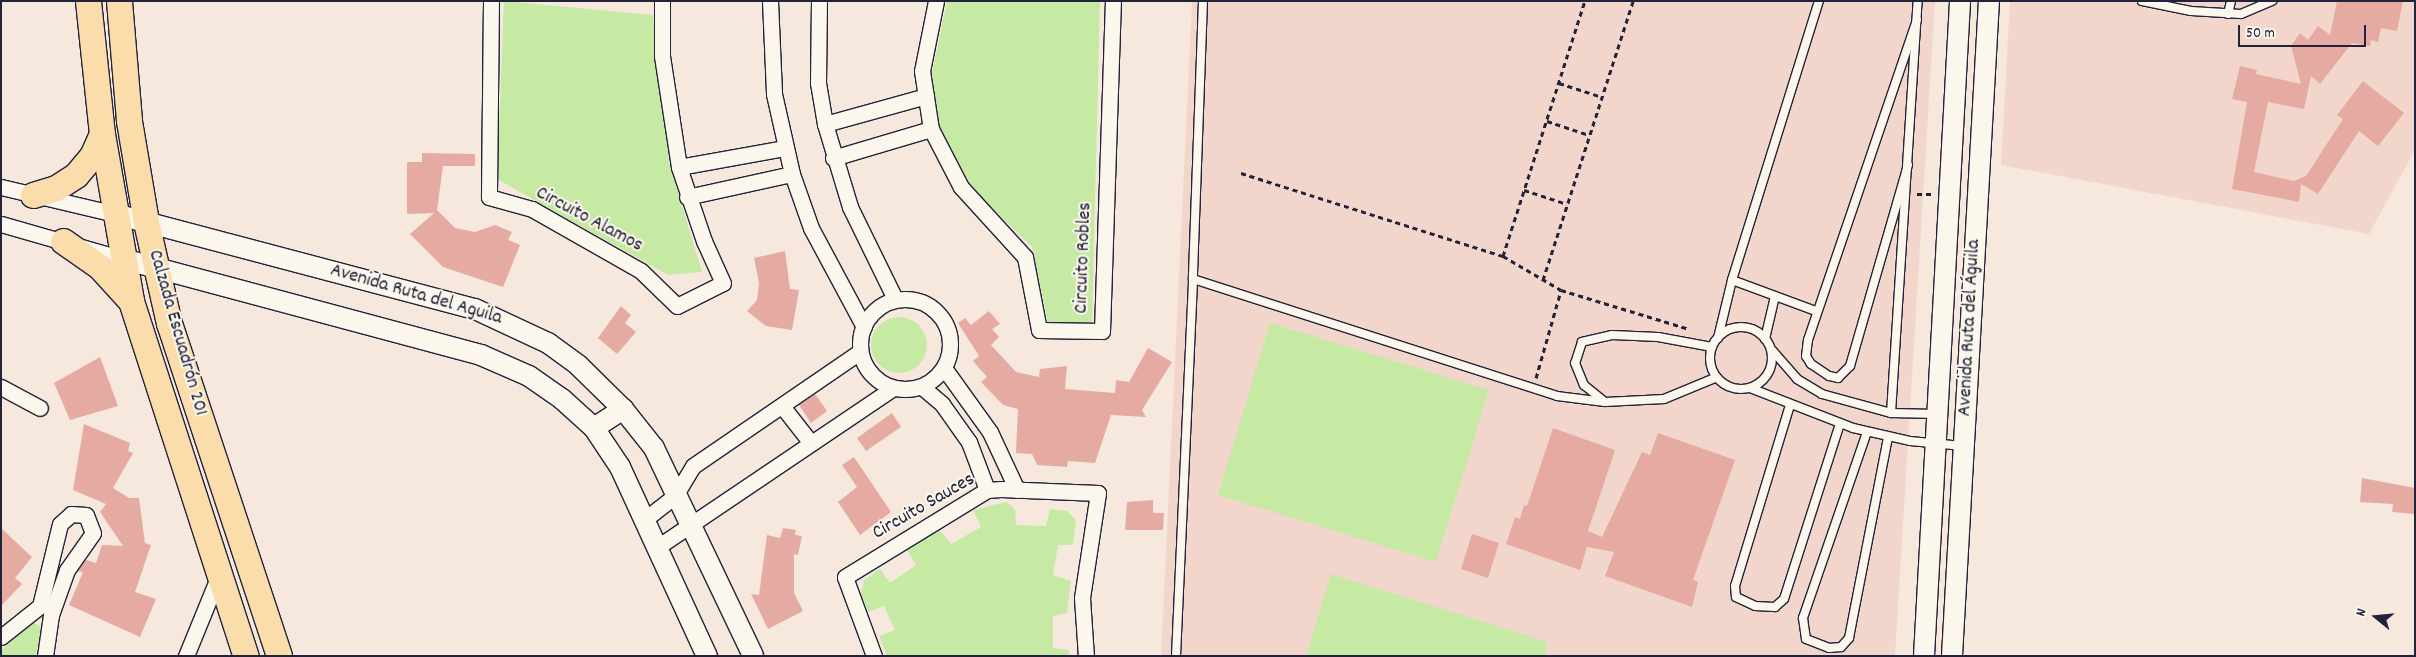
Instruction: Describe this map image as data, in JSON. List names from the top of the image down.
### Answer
{
  "streets": {
    "main road": ["Calzada Escuadrón 201"],
    "street": [
      "Circuito Alamos",
      "Circuito Robles",
      "Avenida Ruta del Aguila",
      "Avenida Ruta del Águila",
      "Circuito Sauces"
    ]
  },
  "crossings": [
    ["Avenida Ruta del Aguila", "Calzada Escuadrón 201"]
  ],
  "scale_bar": "50 m",
  "north": "left"
}
